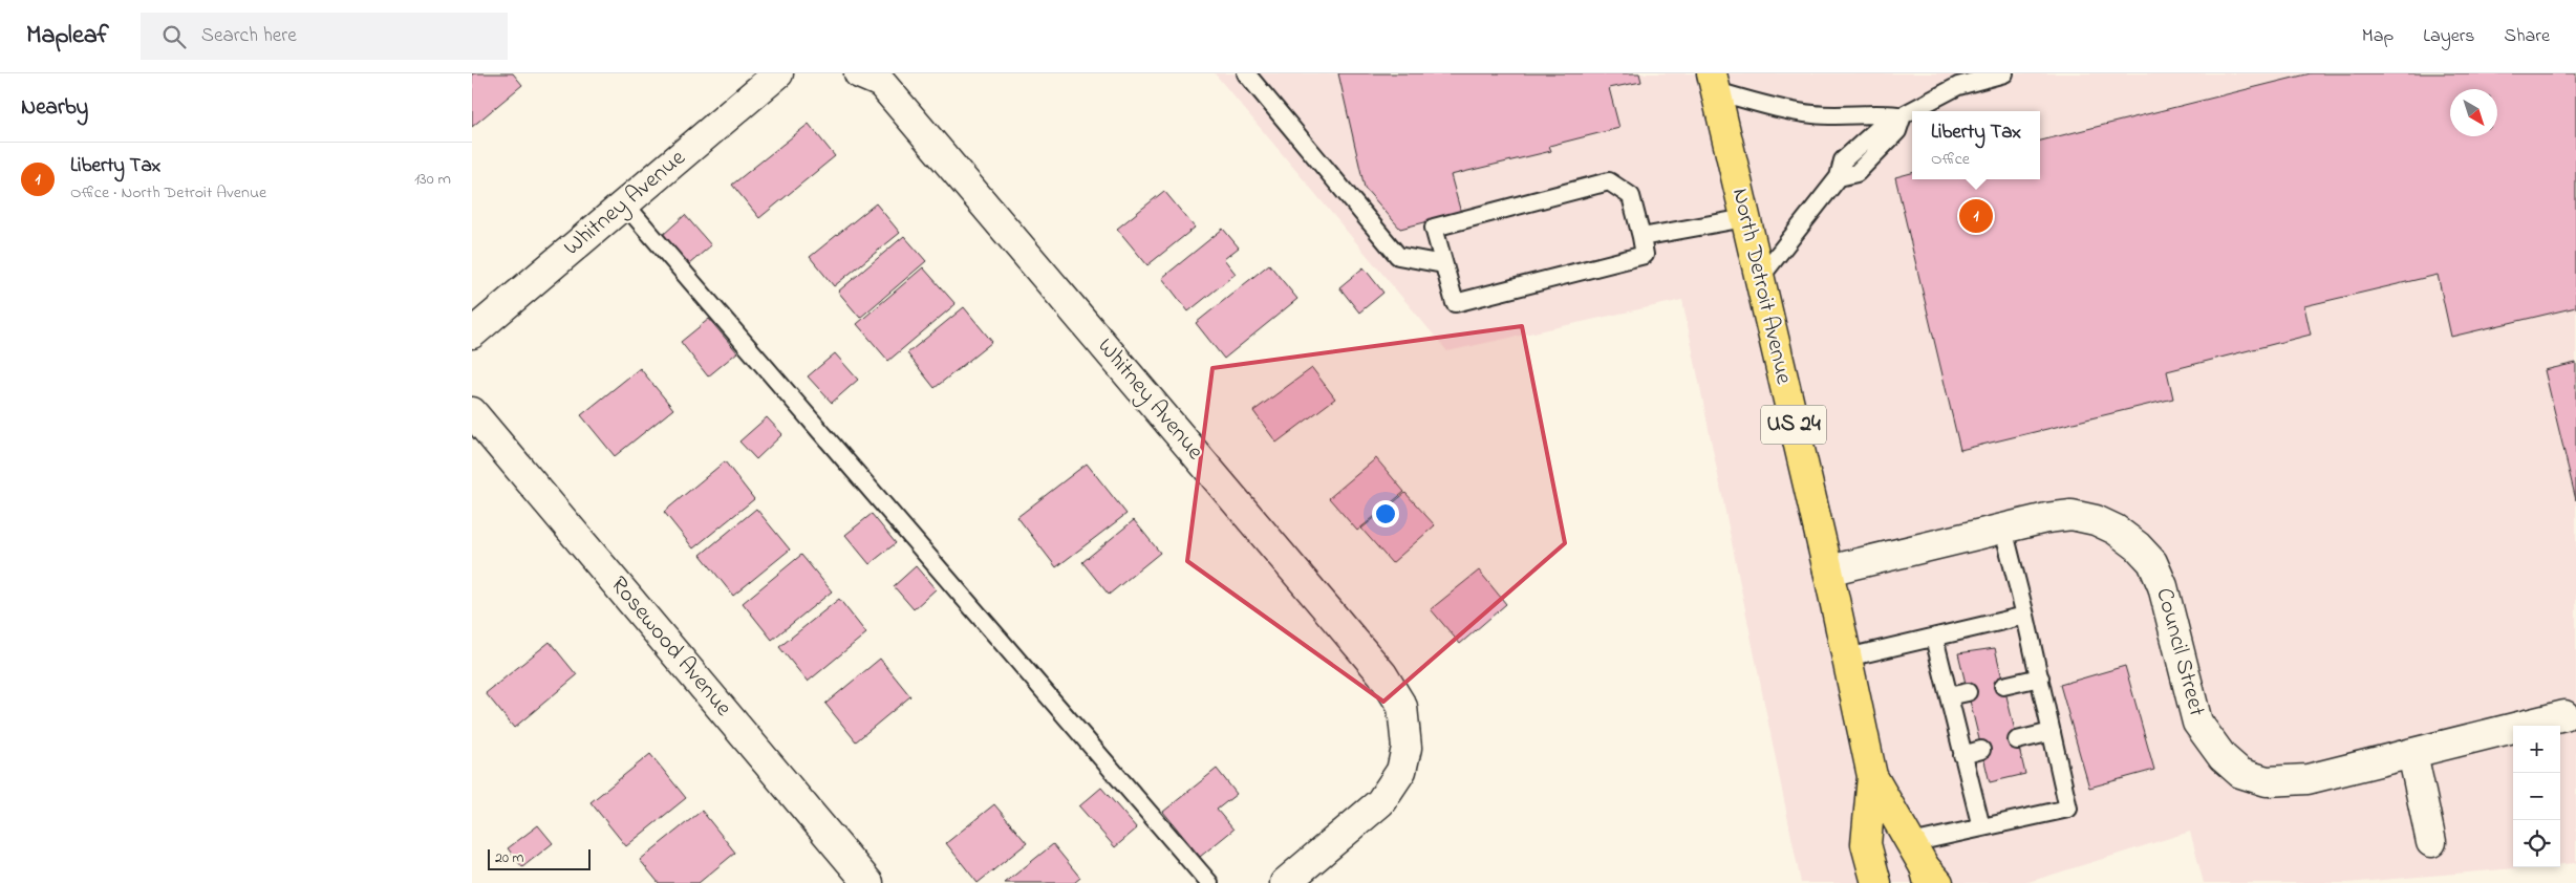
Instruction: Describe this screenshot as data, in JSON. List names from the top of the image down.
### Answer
{
  "streets": {
    "main road": ["North Detroit Avenue", "US 24"],
    "street": ["Whitney Avenue", "Rosewood Avenue", "Council Street"]
  },
  "crossings": [
    ["North Detroit Avenue", "Council Street"]
  ],
  "scale_bar": "20 m",
  "north": "bottom right",
  "page": {
    "header": "Mapleaf",
    "search": "Search here",
    "nav": ["Map", "Layers", "Share"],
    "heading": "Nearby",
    "popup": ["Liberty Tax", "Office"],
    "list": [
      {
        "mark": "1",
        "name": "Liberty Tax",
        "note": "Office · North Detroit Avenue",
        "value": "130 m"
      }
    ],
    "pins": "1",
    "map_buttons": ["+", "−"],
    "scale": "20 m"
  }
}
